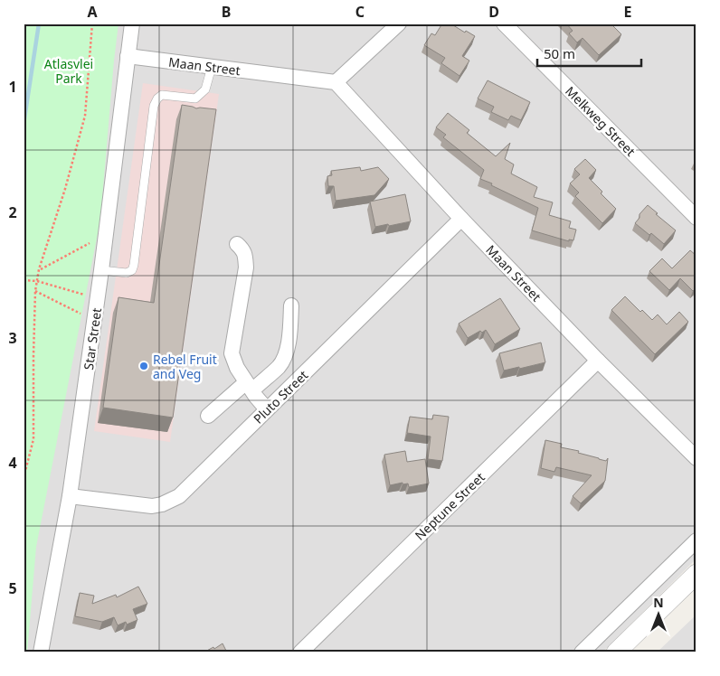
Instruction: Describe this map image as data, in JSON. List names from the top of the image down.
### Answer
{
  "streets": {
    "street": [
      "Maan Street",
      "Melkweg Street",
      "Star Street",
      "Pluto Street",
      "Neptune Street"
    ]
  },
  "crossings": [
    ["Maan Street", "Star Street"],
    ["Maan Street", "Pluto Street"],
    ["Maan Street", "Neptune Street"],
    ["Star Street", "Pluto Street"]
  ],
  "parks": ["Atlasvlei Park"],
  "places": ["Rebel Fruit and Veg"],
  "scale_bar": "50 m",
  "north": "top",
  "grid": {
    "columns": [
      "A",
      "B",
      "C",
      "D",
      "E"
    ],
    "rows": [
      "1",
      "2",
      "3",
      "4",
      "5"
    ]
  }
}
